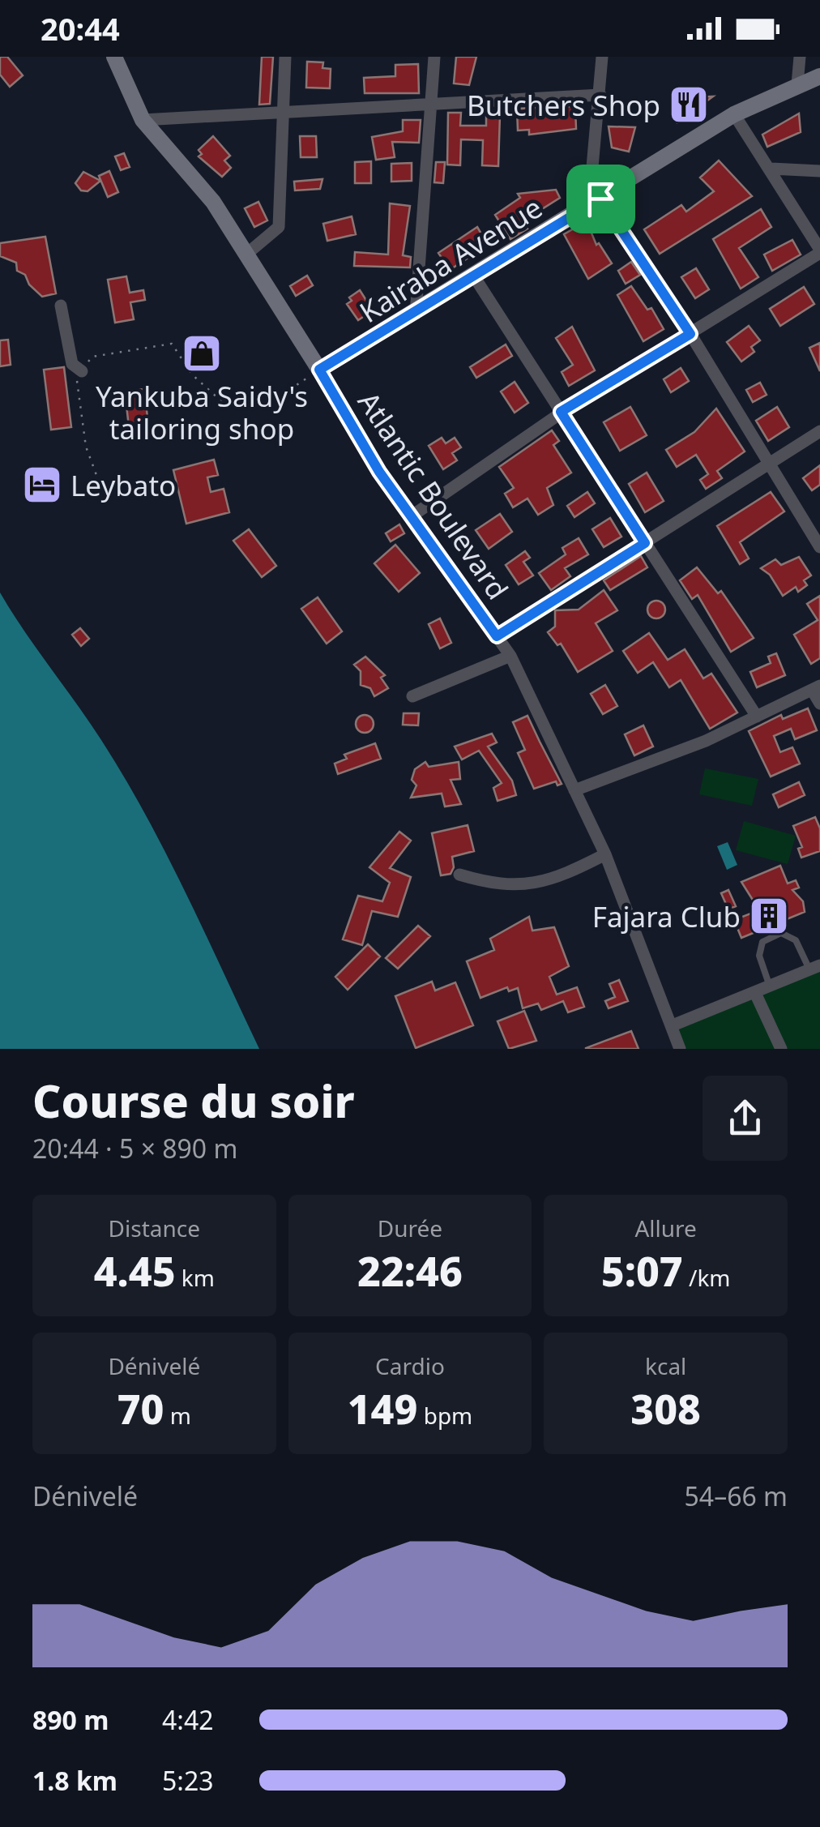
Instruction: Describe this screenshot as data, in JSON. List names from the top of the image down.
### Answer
{
  "streets": {
    "street": ["Kairaba Avenue", "Atlantic Boulevard"]
  },
  "crossings": [
    ["Kairaba Avenue", "Atlantic Boulevard"]
  ],
  "places": {
    "restaurant": ["Butchers Shop"],
    "shop": ["Yankuba Saidy's tailoring shop"],
    "hotel": ["Leybato"],
    "building": ["Fajara Club"]
  },
  "page": {
    "status": "20:44",
    "heading": ["Course du soir", "20:44 · 5 × 890 m"],
    "stats": [
      ["Distance", "4.45 km"],
      ["Durée", "22:46"],
      ["Allure", "5:07 /km"],
      ["Dénivelé", "70 m"],
      ["Cardio", "149 bpm"],
      ["kcal", "308"]
    ],
    "chart": ["Dénivelé", "54–66 m"],
    "list": [
      {
        "name": "890 m",
        "note": "4:42"
      },
      {
        "name": "1.8 km",
        "note": "5:23"
      }
    ]
  }
}
